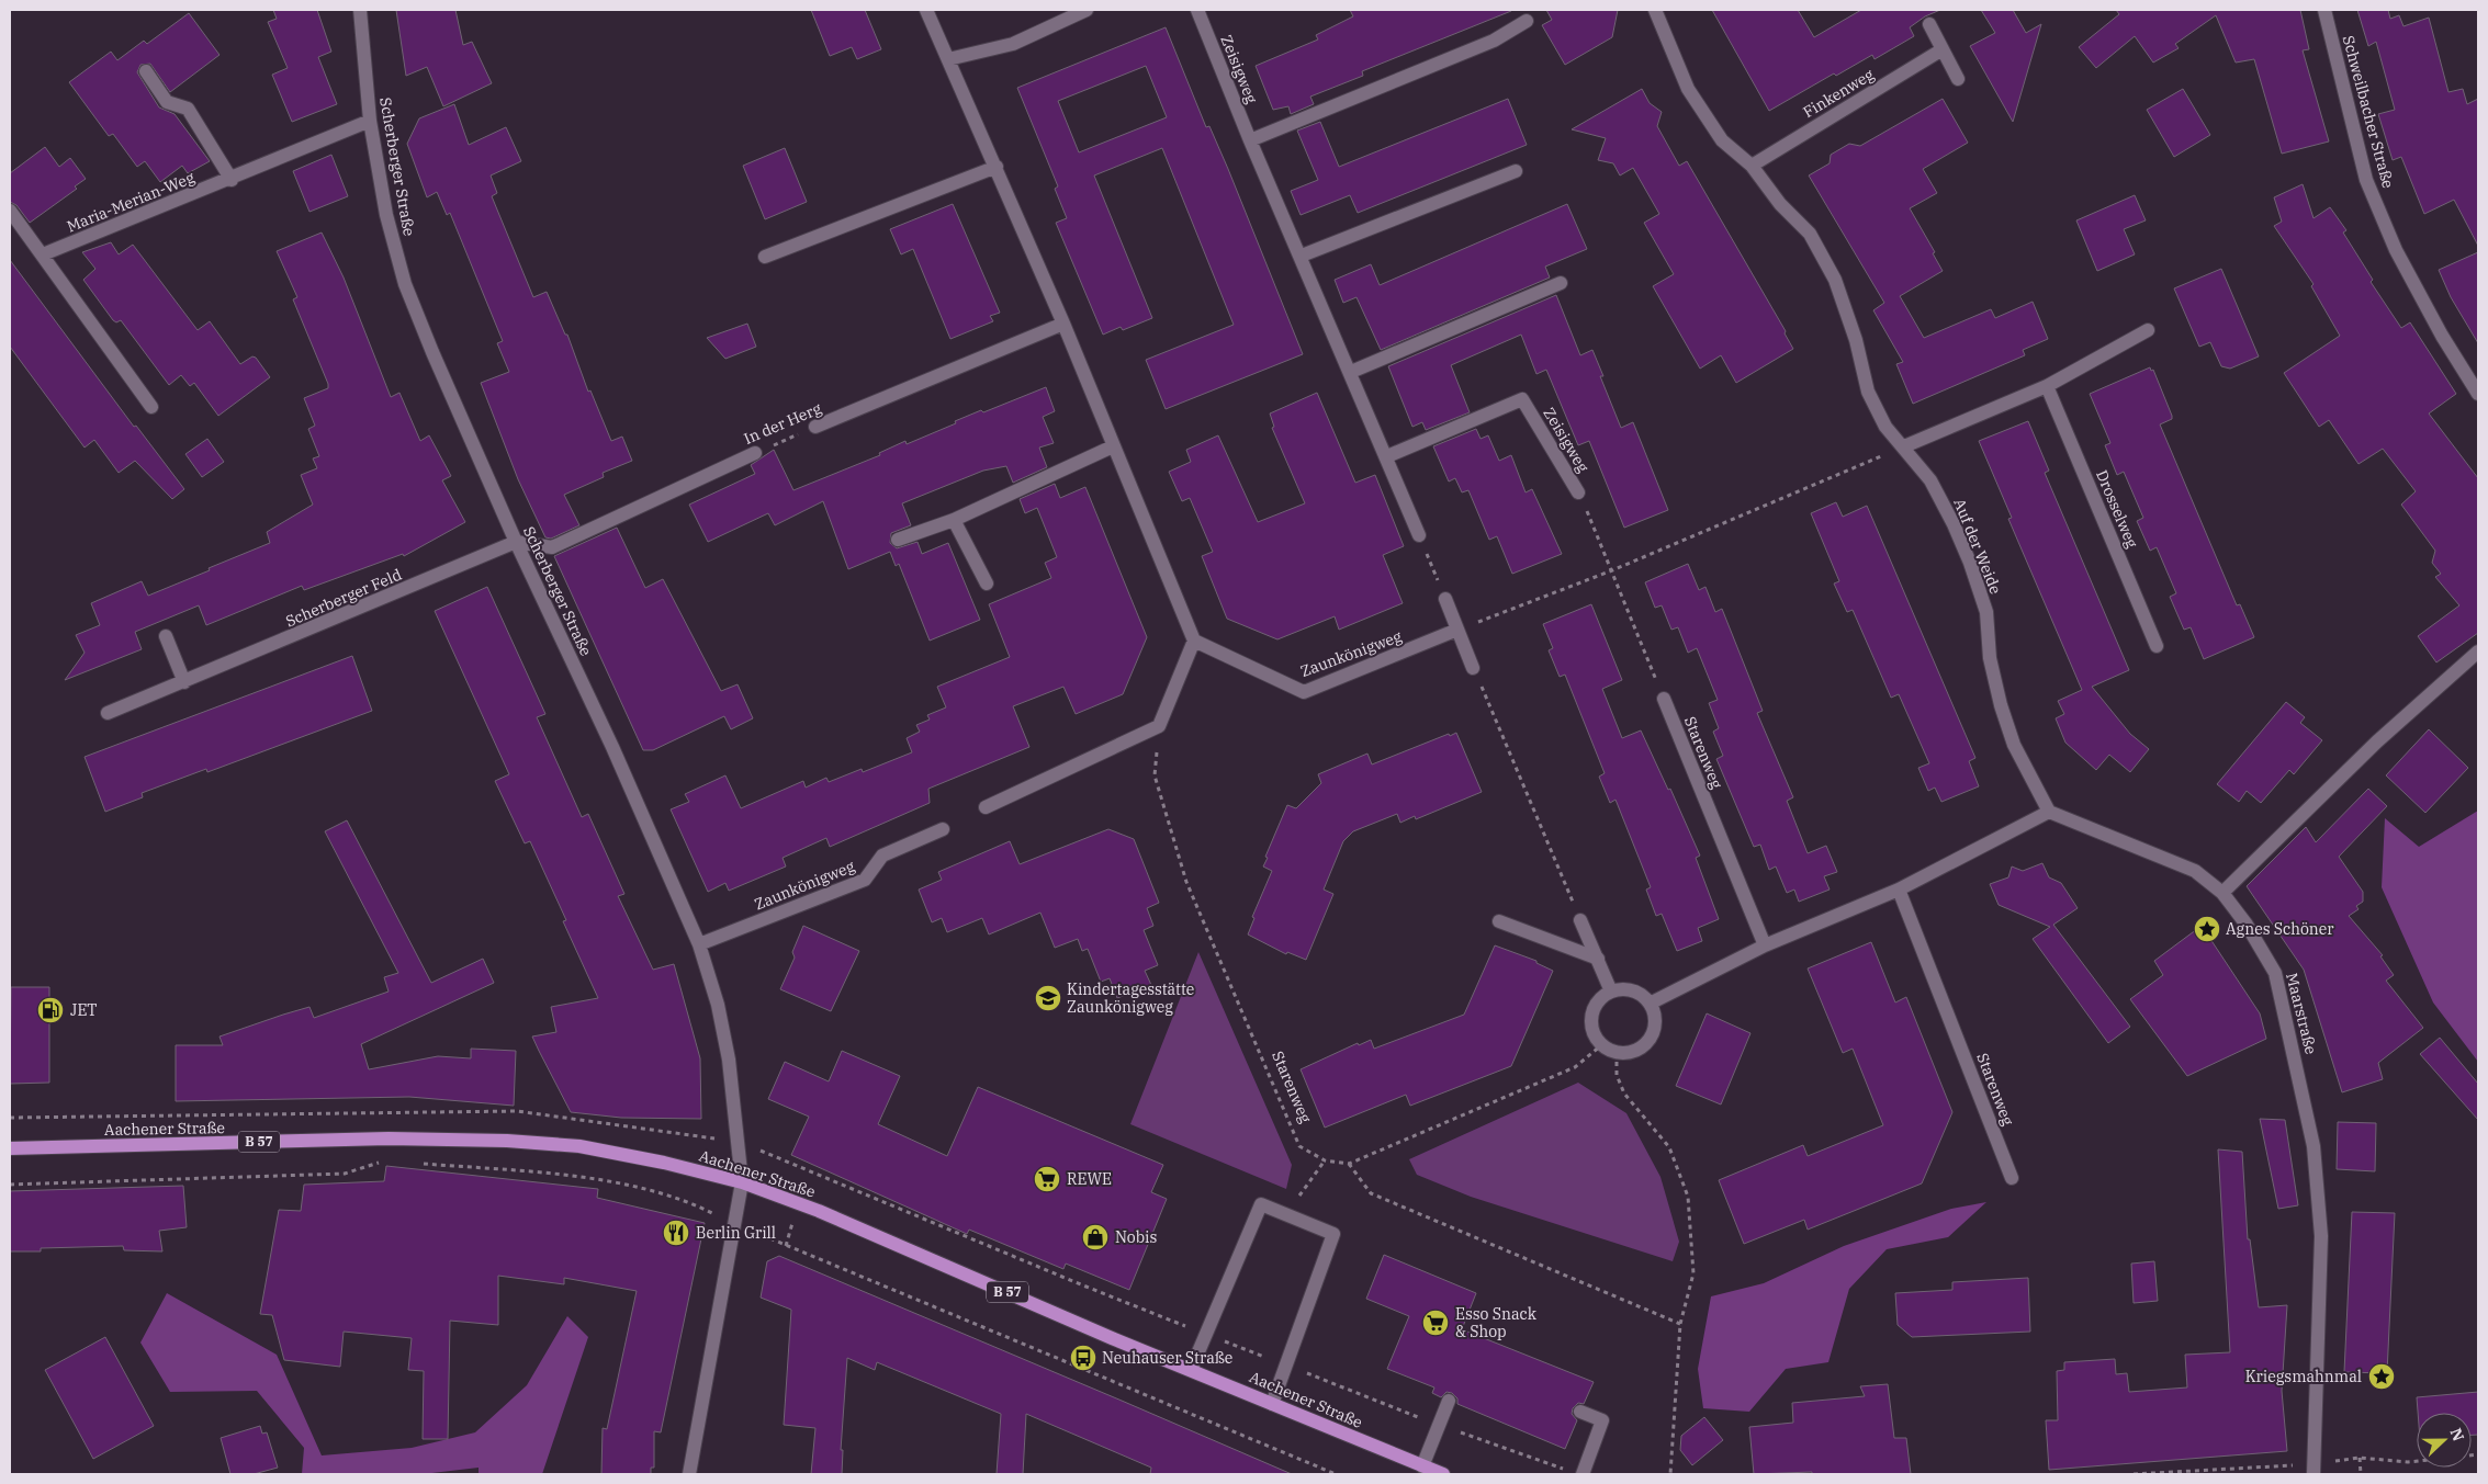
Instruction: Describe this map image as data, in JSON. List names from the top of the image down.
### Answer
{
  "streets": {
    "main road": ["Aachener Straße", "B 57"],
    "street": [
      "Zeisigweg",
      "Finkenweg",
      "Schweilbacher Straße",
      "Scherberger Straße",
      "Maria-Merian-Weg",
      "In der Herg",
      "Drosselweg",
      "Auf der Weide",
      "Scherberger Feld",
      "Zaunkönigweg",
      "Starenweg",
      "Maarstraße"
    ]
  },
  "crossings": [
    ["Finkenweg", "Auf der Weide"],
    ["Scherberger Straße", "Maria-Merian-Weg"],
    ["Scherberger Straße", "In der Herg"],
    ["Scherberger Straße", "Scherberger Feld"],
    ["Scherberger Straße", "Zaunkönigweg"],
    ["Scherberger Straße", "Aachener Straße"],
    ["In der Herg", "Scherberger Feld"]
  ],
  "places": {
    "place": ["Agnes Schöner", "Kriegsmahnmal"],
    "school or university": ["Kindertagesstätte Zaunkönigweg"],
    "fuel station": ["JET"],
    "supermarket": ["REWE", "Esso Snack & Shop"],
    "restaurant": ["Berlin Grill"],
    "shop": ["Nobis"],
    "bus stop": ["Neuhauser Straße"]
  },
  "north": "right"
}
